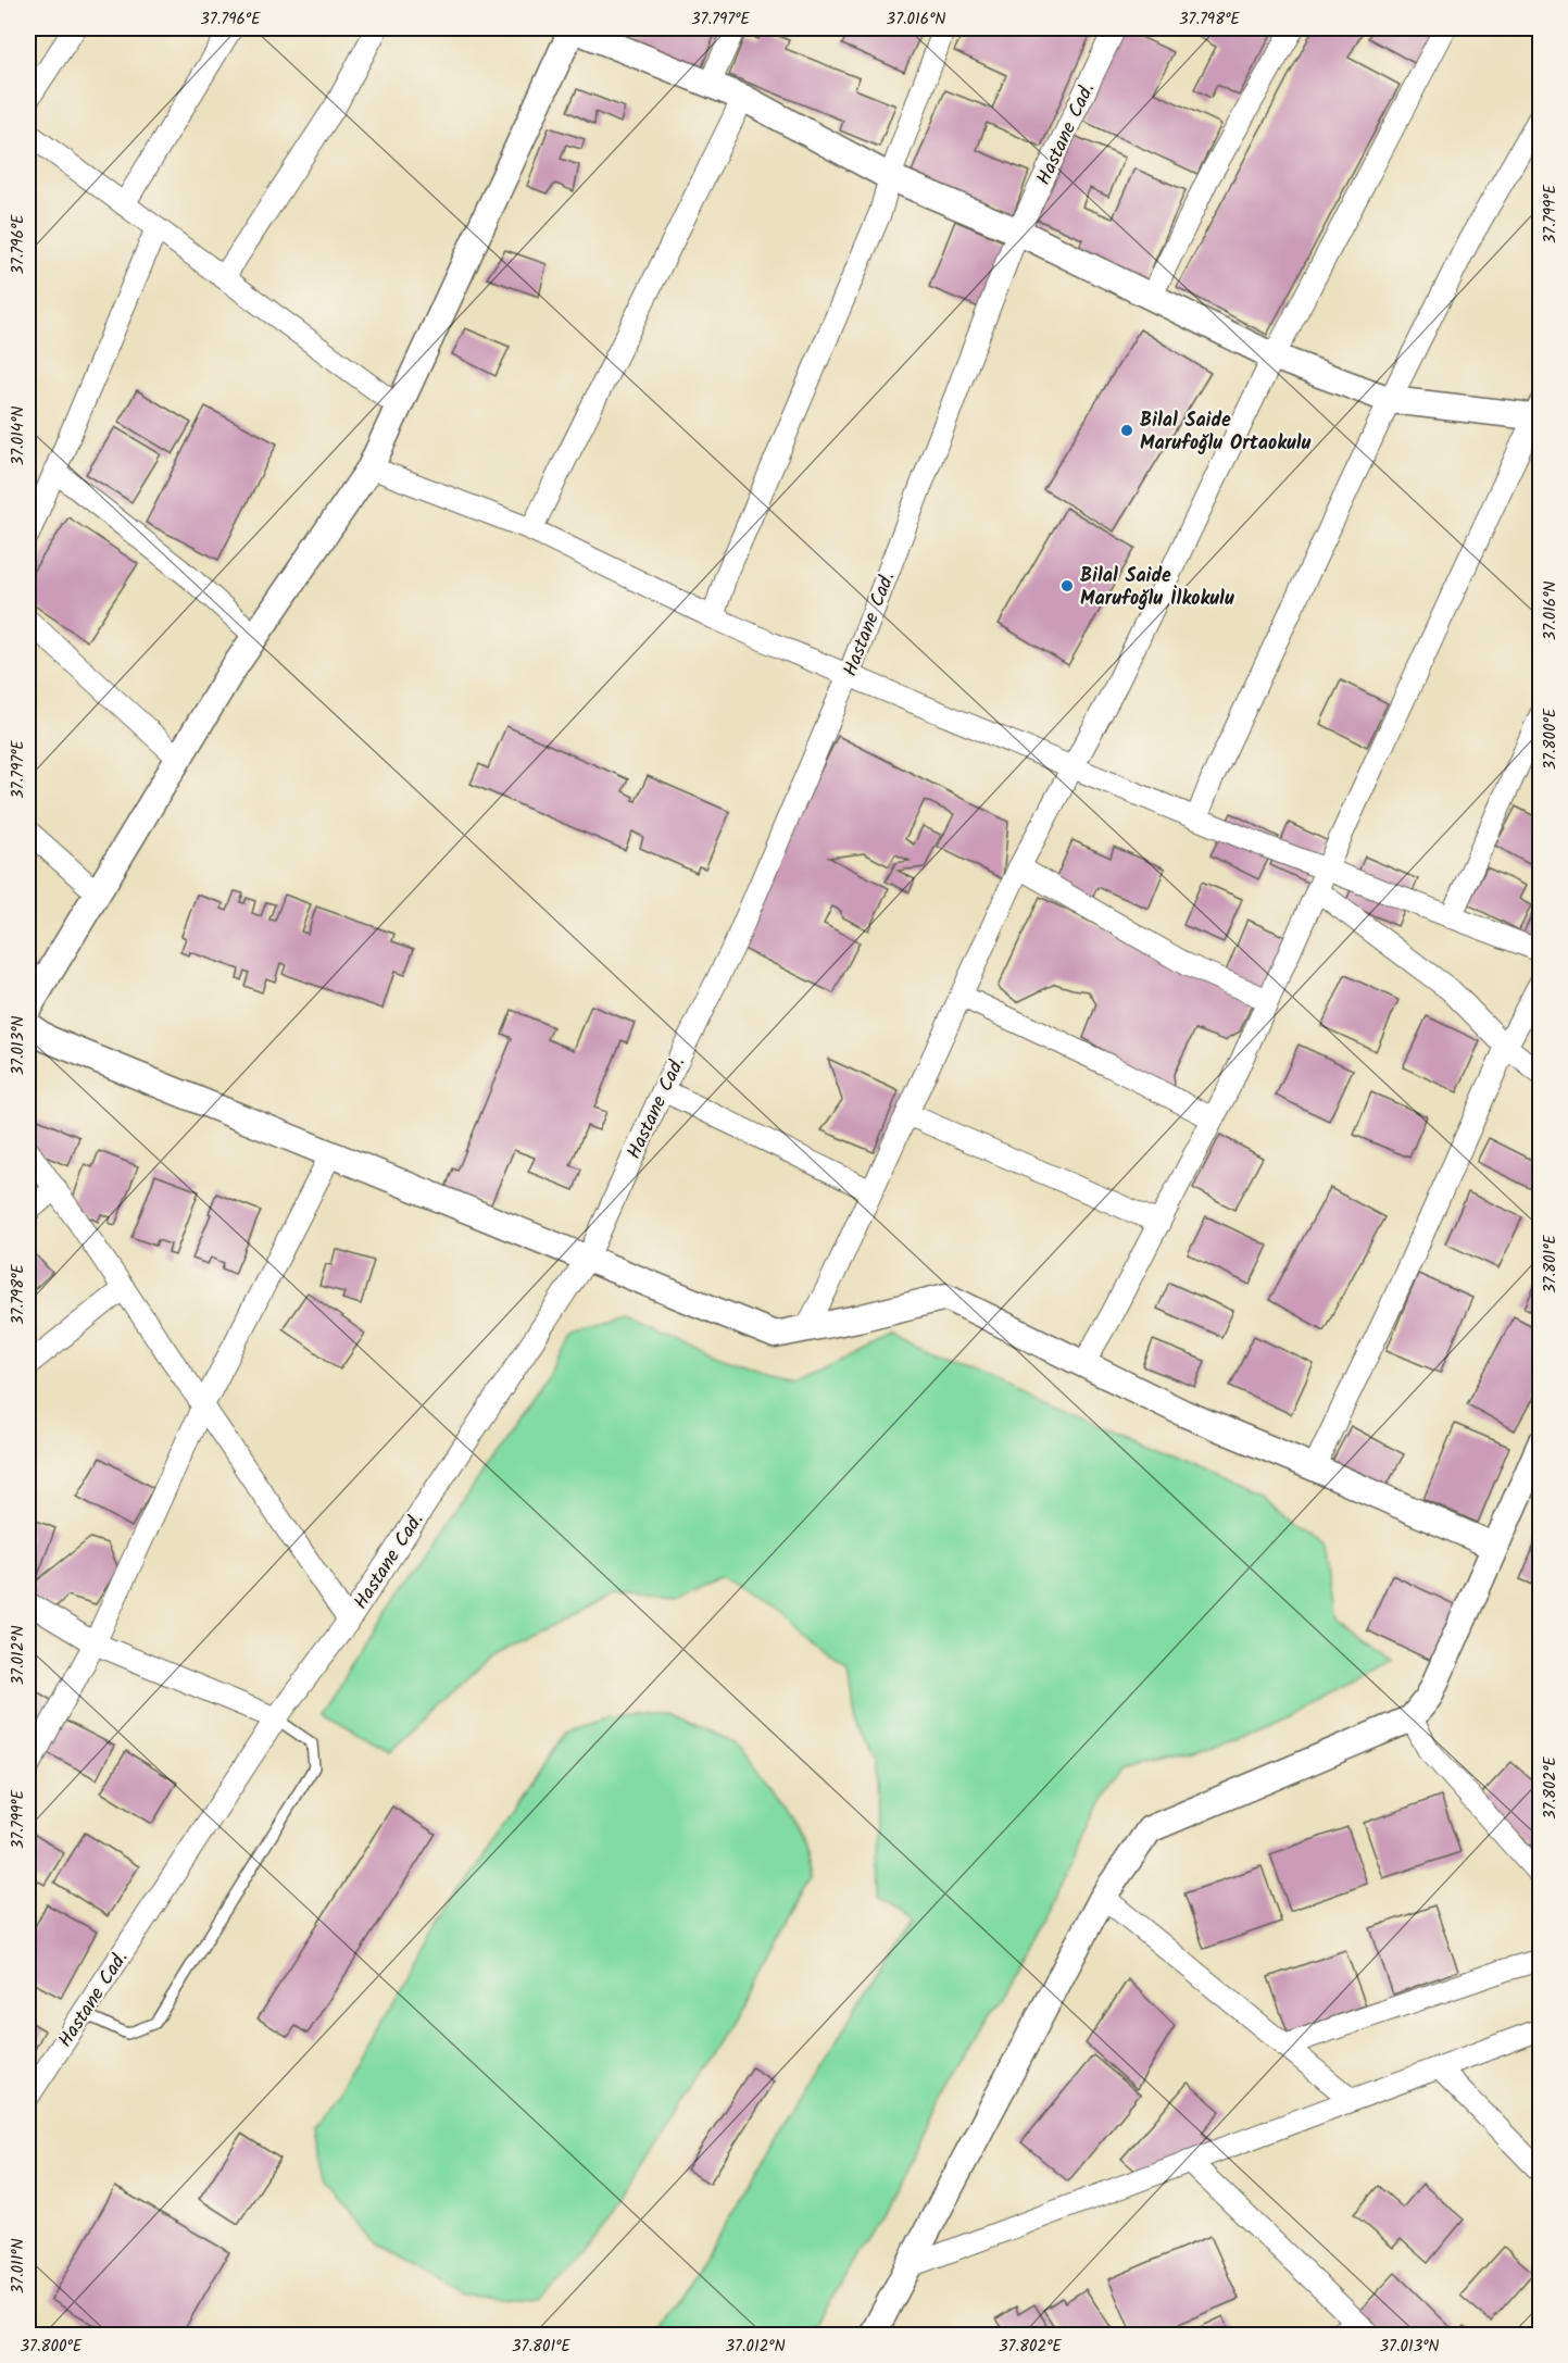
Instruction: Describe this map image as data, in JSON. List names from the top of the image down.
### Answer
{
  "streets": {
    "street": ["Hastane Cad."]
  },
  "places": ["Bilal Saide Marufoğlu Ortaokulu", "Bilal Saide Marufoğlu İlkokulu"],
  "coordinates": [
    "37.796°E",
    "37.797°E",
    "37.016°N",
    "37.798°E",
    "37.799°E",
    "37.014°N",
    "37.800°E",
    "37.013°N",
    "37.801°E",
    "37.012°N",
    "37.802°E",
    "37.011°N"
  ]
}
